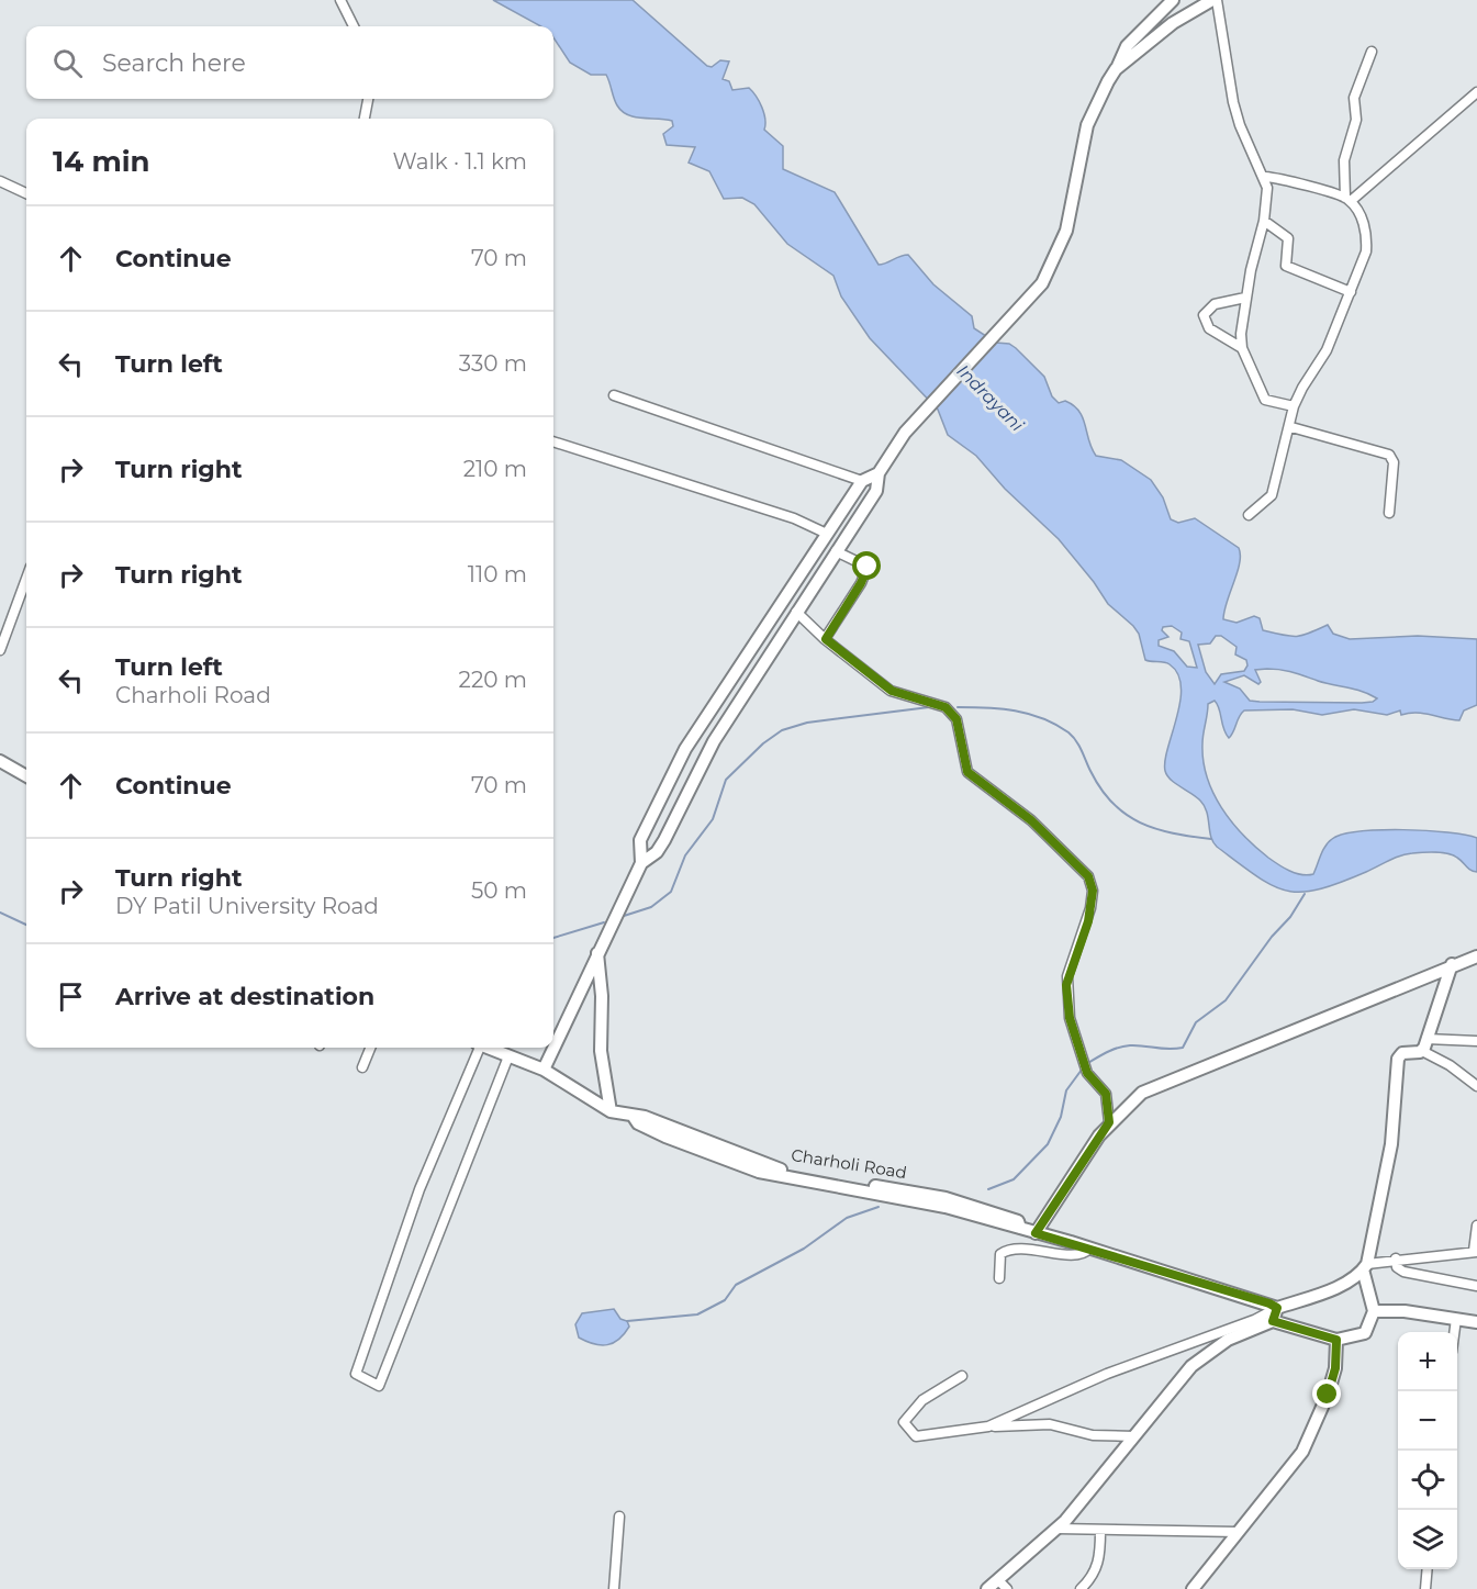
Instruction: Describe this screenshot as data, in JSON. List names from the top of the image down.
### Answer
{
  "streets": {
    "street": ["Charholi Road"]
  },
  "water": ["Indrayani"],
  "page": {
    "search": "Search here",
    "heading": ["14 min", "Walk · 1.1 km"],
    "list": [
      ["Continue", "70 m"],
      ["Turn left", "330 m"],
      ["Turn right", "210 m"],
      ["Turn right", "110 m"],
      ["Turn left", "Charholi Road", "220 m"],
      ["Continue", "70 m"],
      ["Turn right", "DY Patil University Road", "50 m"],
      "Arrive at destination"
    ],
    "map_buttons": ["+", "−"]
  }
}
